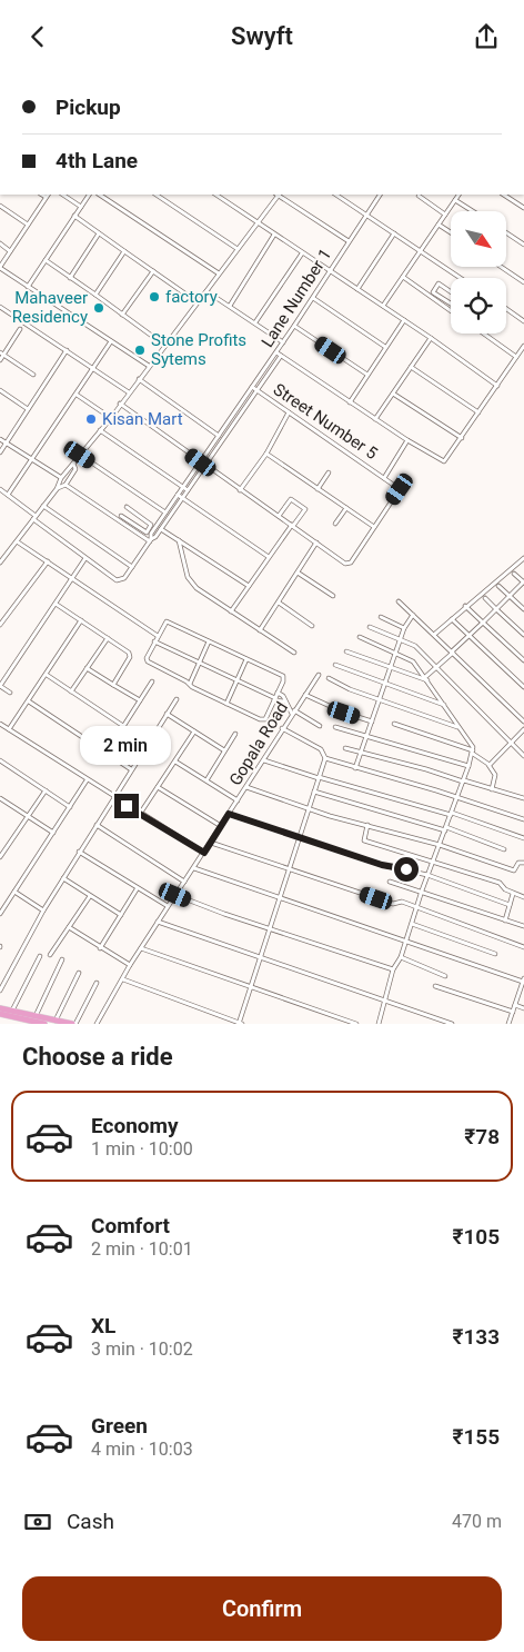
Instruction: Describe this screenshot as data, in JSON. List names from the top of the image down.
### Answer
{
  "streets": {
    "street": ["Lane Number 1", "Street Number 5", "Gopala Road"]
  },
  "crossings": [
    ["Lane Number 1", "Street Number 5"]
  ],
  "places": [
    "factory",
    "Mahaveer Residency",
    "Stone Profits Sytems",
    "Kisan Mart"
  ],
  "north": "bottom right",
  "page": {
    "header": "Swyft",
    "banner": ["Pickup", "4th Lane"],
    "bubble": "2 min",
    "heading": "Choose a ride",
    "list": [
      {
        "name": "Economy",
        "note": "1 min · 10:00",
        "value": "₹78"
      },
      {
        "name": "Comfort",
        "note": "2 min · 10:01",
        "value": "₹105"
      },
      {
        "name": "XL",
        "note": "3 min · 10:02",
        "value": "₹133"
      },
      {
        "name": "Green",
        "note": "4 min · 10:03",
        "value": "₹155"
      }
    ],
    "pay": ["Cash", "470 m"],
    "buttons": "Confirm"
  }
}
